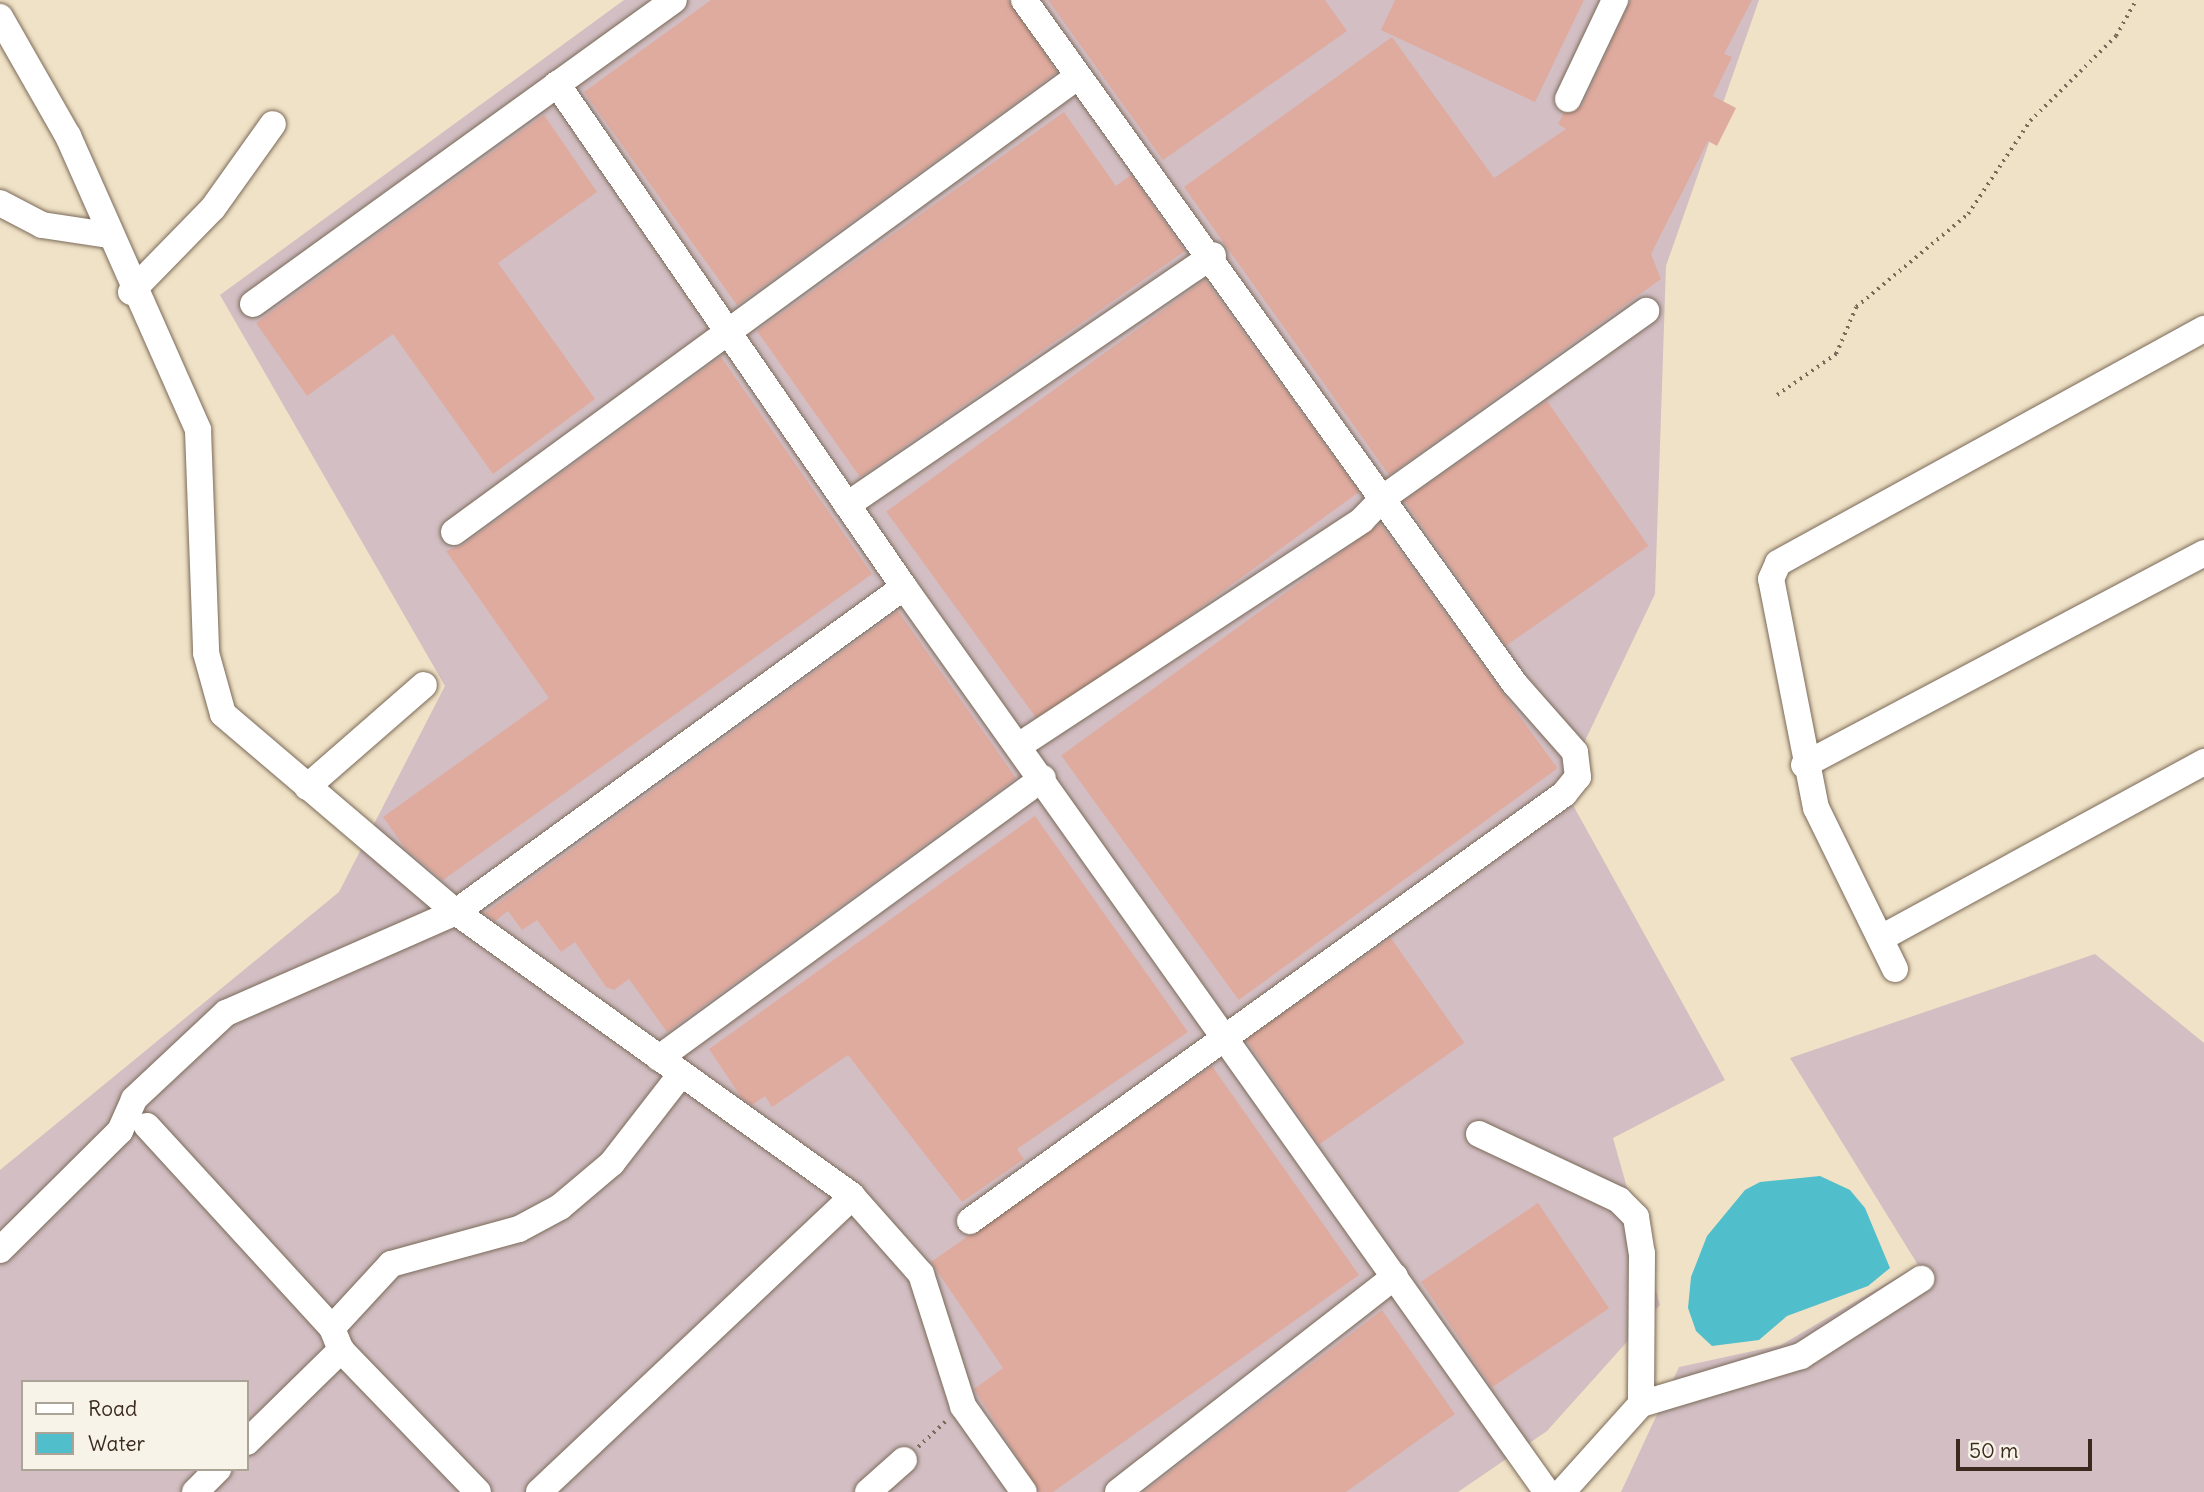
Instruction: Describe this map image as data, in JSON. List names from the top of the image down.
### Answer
{
  "legend": ["Road", "Water"],
  "scale_bar": "50 m"
}
